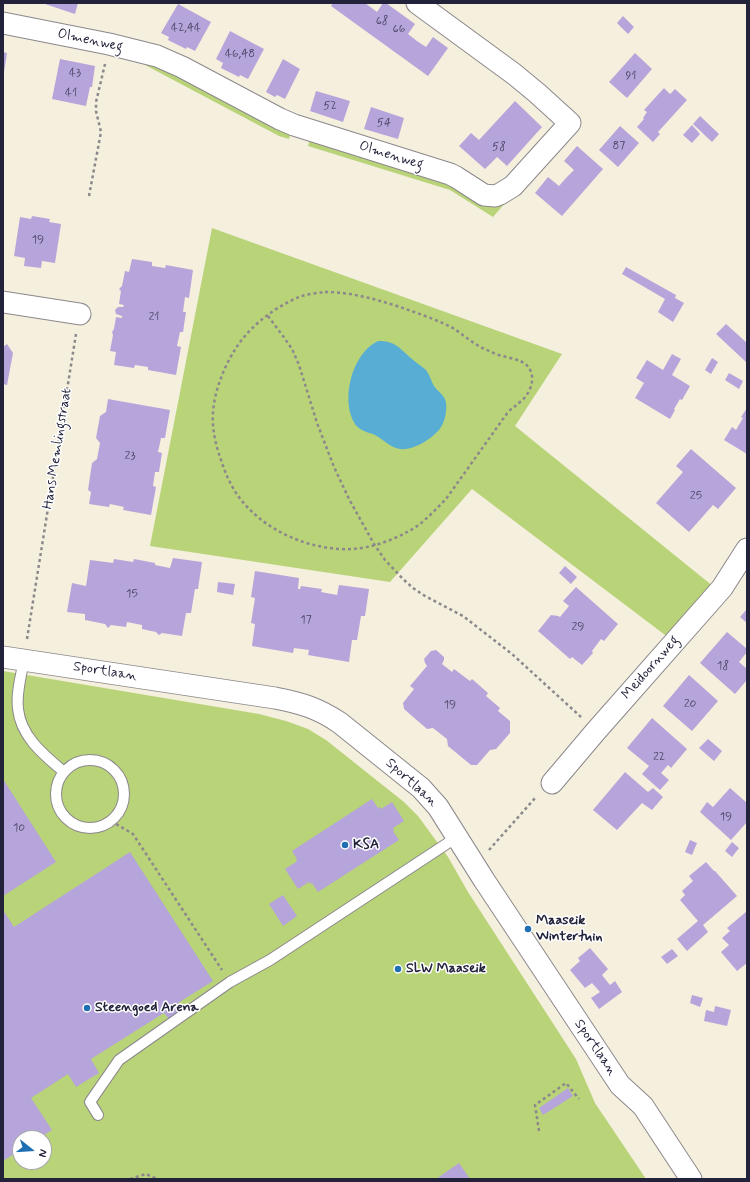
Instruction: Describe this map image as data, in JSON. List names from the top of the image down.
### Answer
{
  "streets": {
    "street": ["Olmenweg", "Meidoornweg", "Sportlaan"],
    "path": ["Hans Memlingstraat"]
  },
  "crossings": [
    ["Hans Memlingstraat", "Sportlaan"]
  ],
  "places": [
    "KSA",
    "Maaseik Wintertuin",
    "SLW Maaseik",
    "Steengoed Arena"
  ],
  "house_numbers": [
    "68",
    "42,44",
    "66",
    "46,48",
    "43",
    "91",
    "41",
    "52",
    "54",
    "87",
    "58",
    "19",
    "21",
    "23",
    "25",
    "15",
    "17",
    "29",
    "18",
    "20",
    "19",
    "22",
    "19",
    "10"
  ],
  "north": "right"
}
